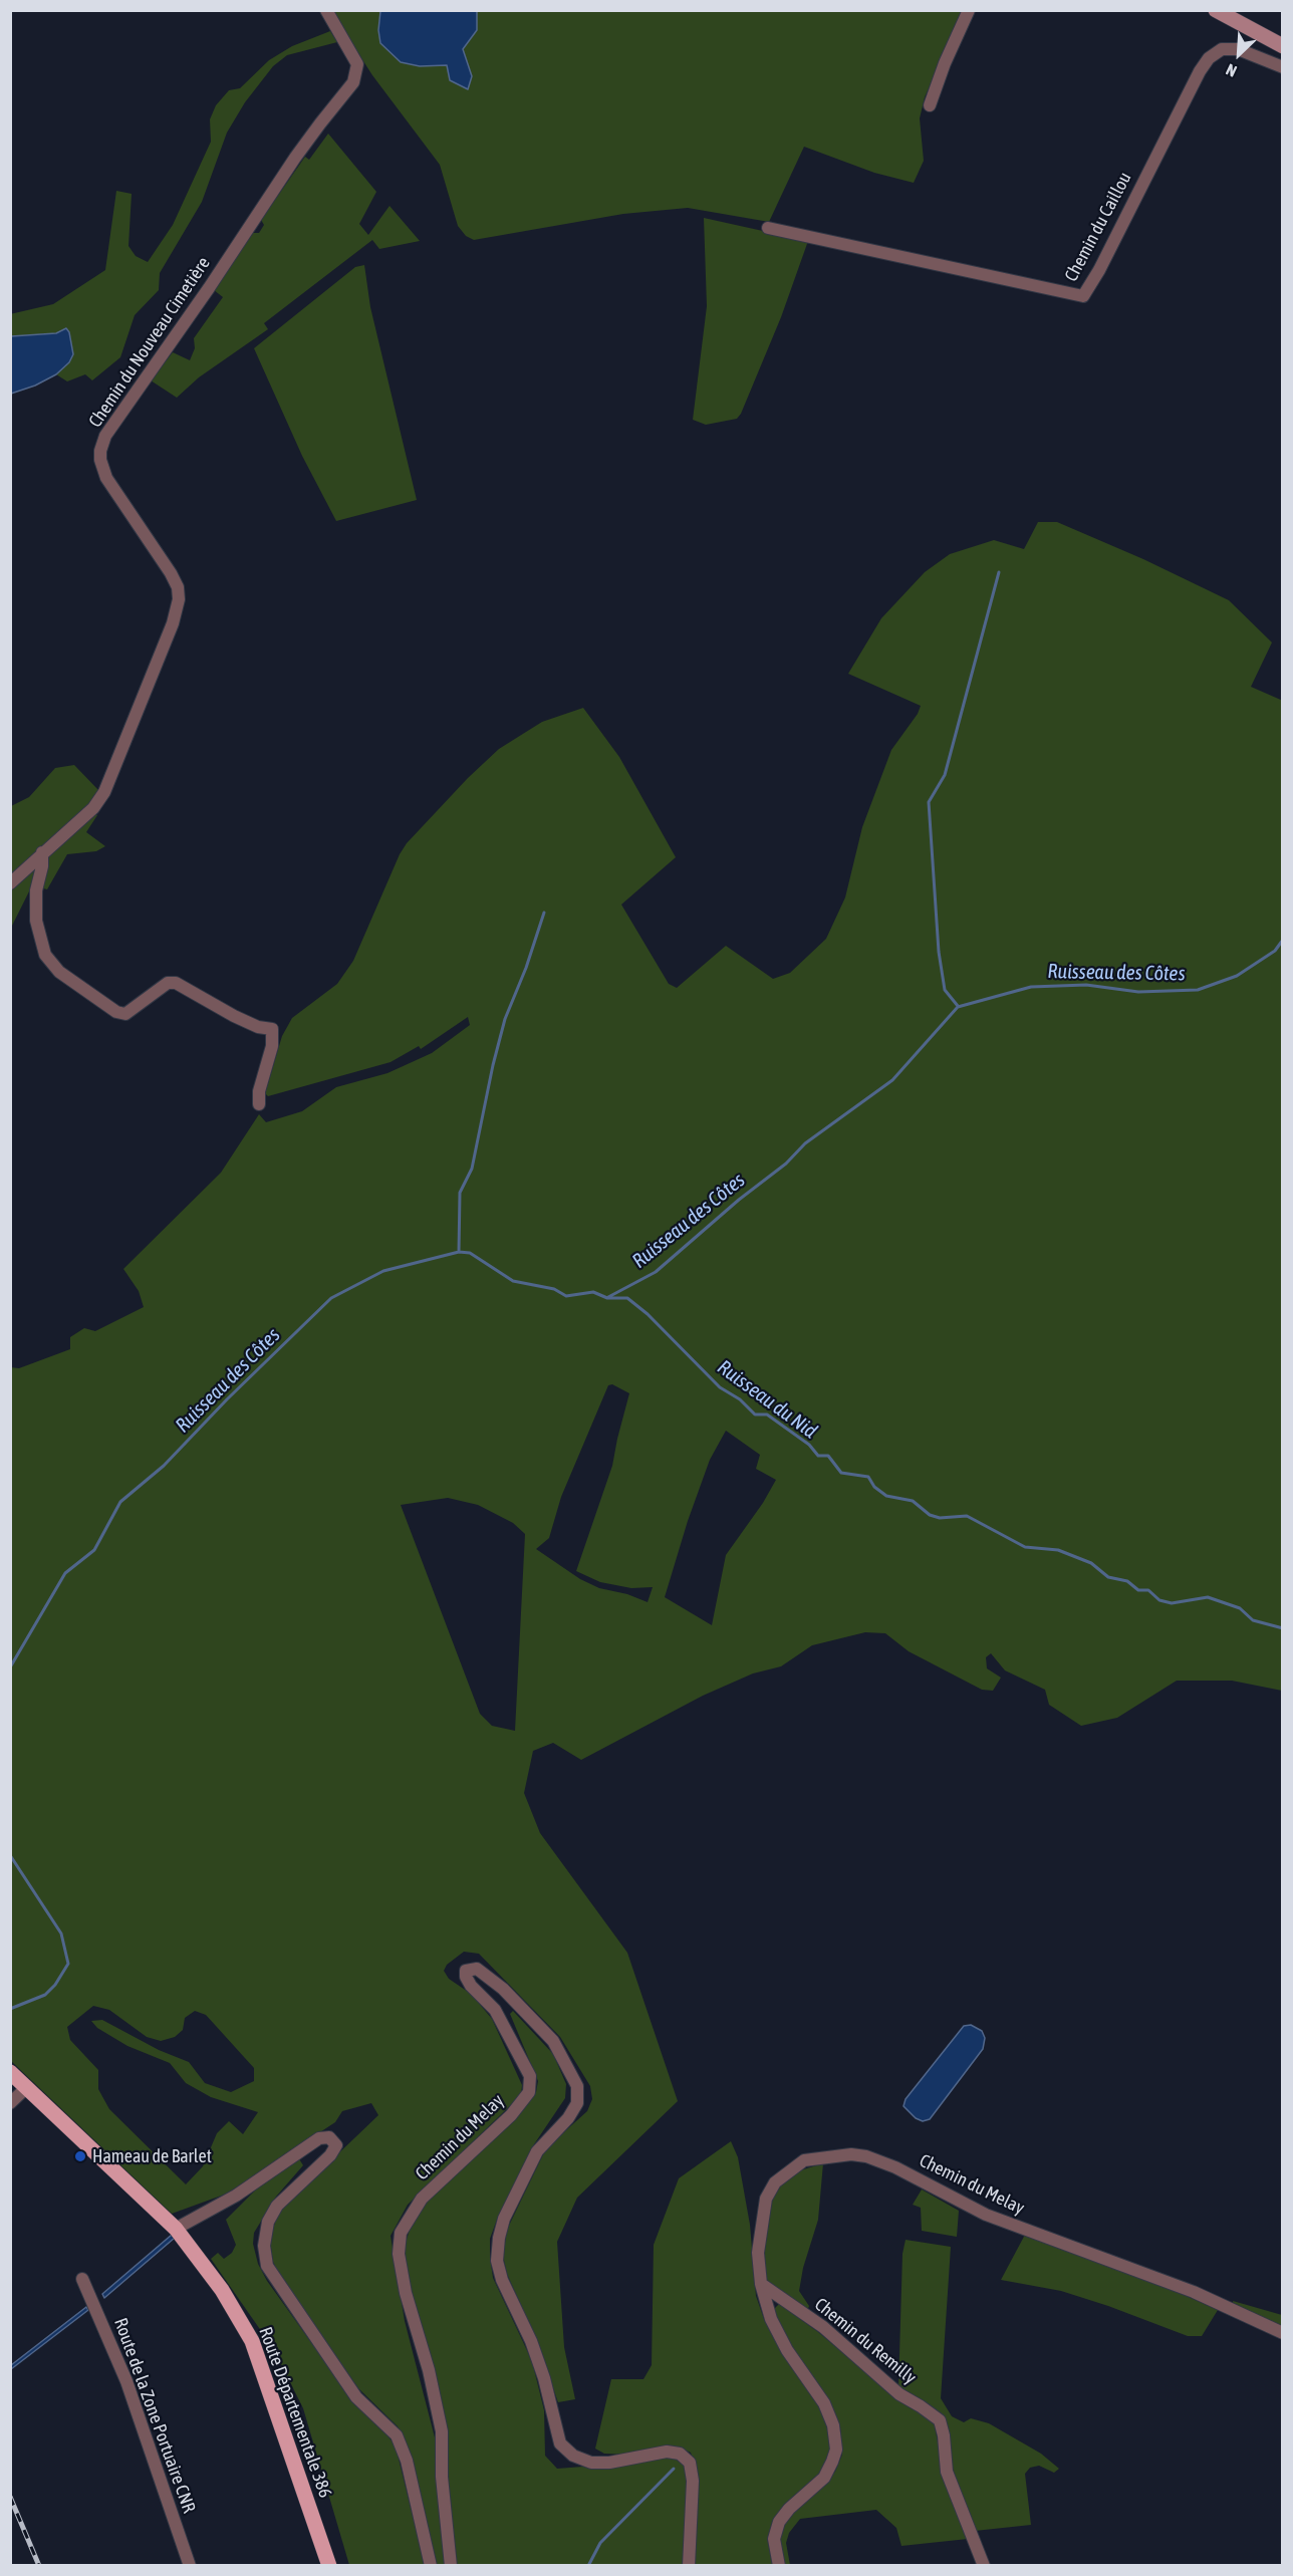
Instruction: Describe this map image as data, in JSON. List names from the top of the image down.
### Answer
{
  "streets": {
    "main road": ["Route Départementale 386"],
    "street": [
      "Chemin du Caillou",
      "Chemin du Nouveau Cimetière",
      "Chemin du Melay",
      "Chemin du Remilly",
      "Route de la Zone Portuaire CNR"
    ]
  },
  "crossings": [
    ["Chemin du Melay", "Chemin du Remilly"]
  ],
  "water": ["Ruisseau des Côtes", "Ruisseau du Nid"],
  "places": ["Hameau de Barlet"],
  "north": "bottom left"
}
